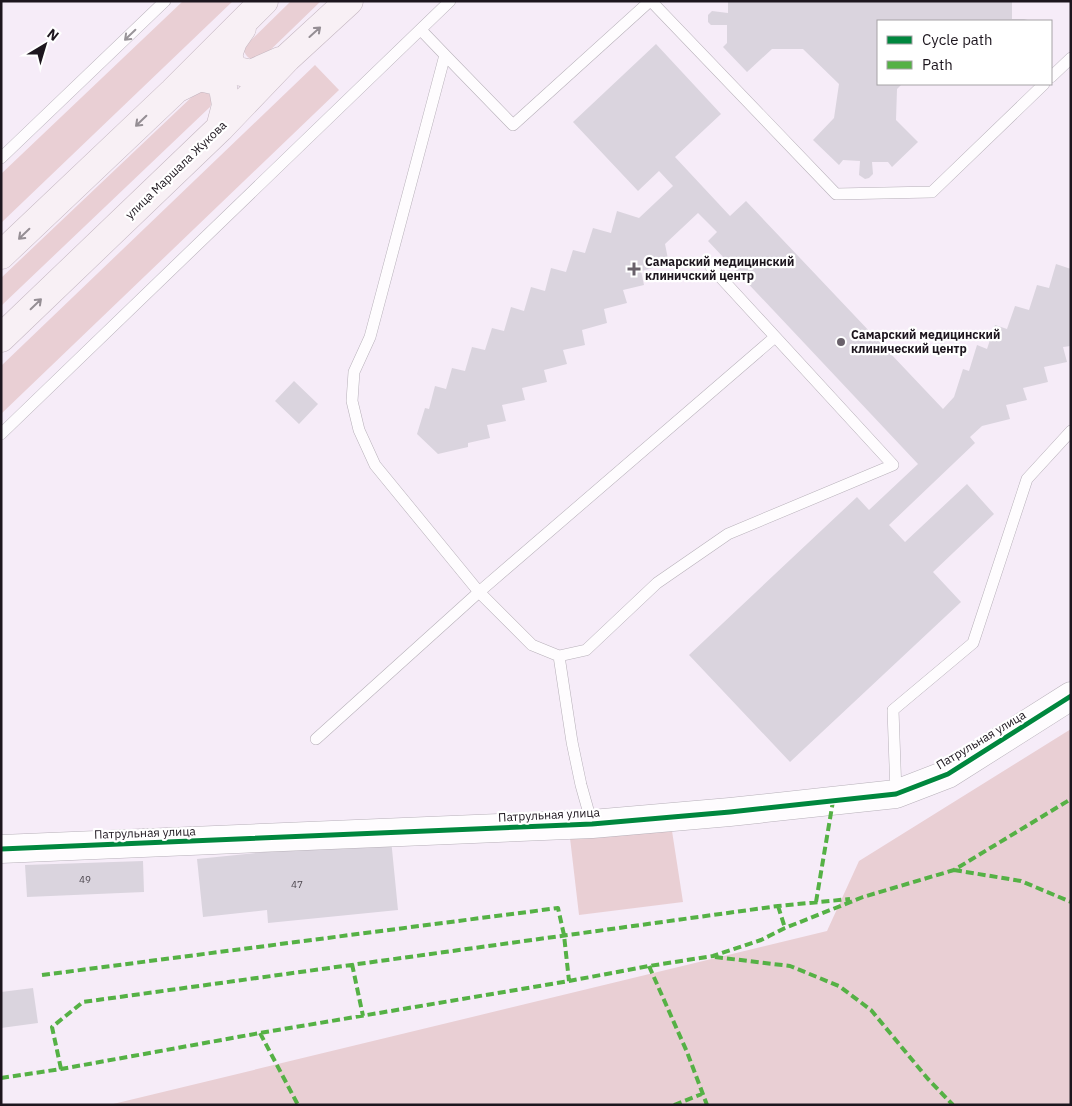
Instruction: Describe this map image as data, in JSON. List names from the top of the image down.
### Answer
{
  "streets": {
    "main road": ["улица Маршала Жукова"],
    "street": ["Патрульная улица"]
  },
  "places": {
    "health": ["Самарский медицинский клиничский центр"],
    "other": ["Самарский медицинский клинический центр"]
  },
  "house_numbers": ["49", "47"],
  "legend": ["Cycle path", "Path"],
  "north": "top right"
}
